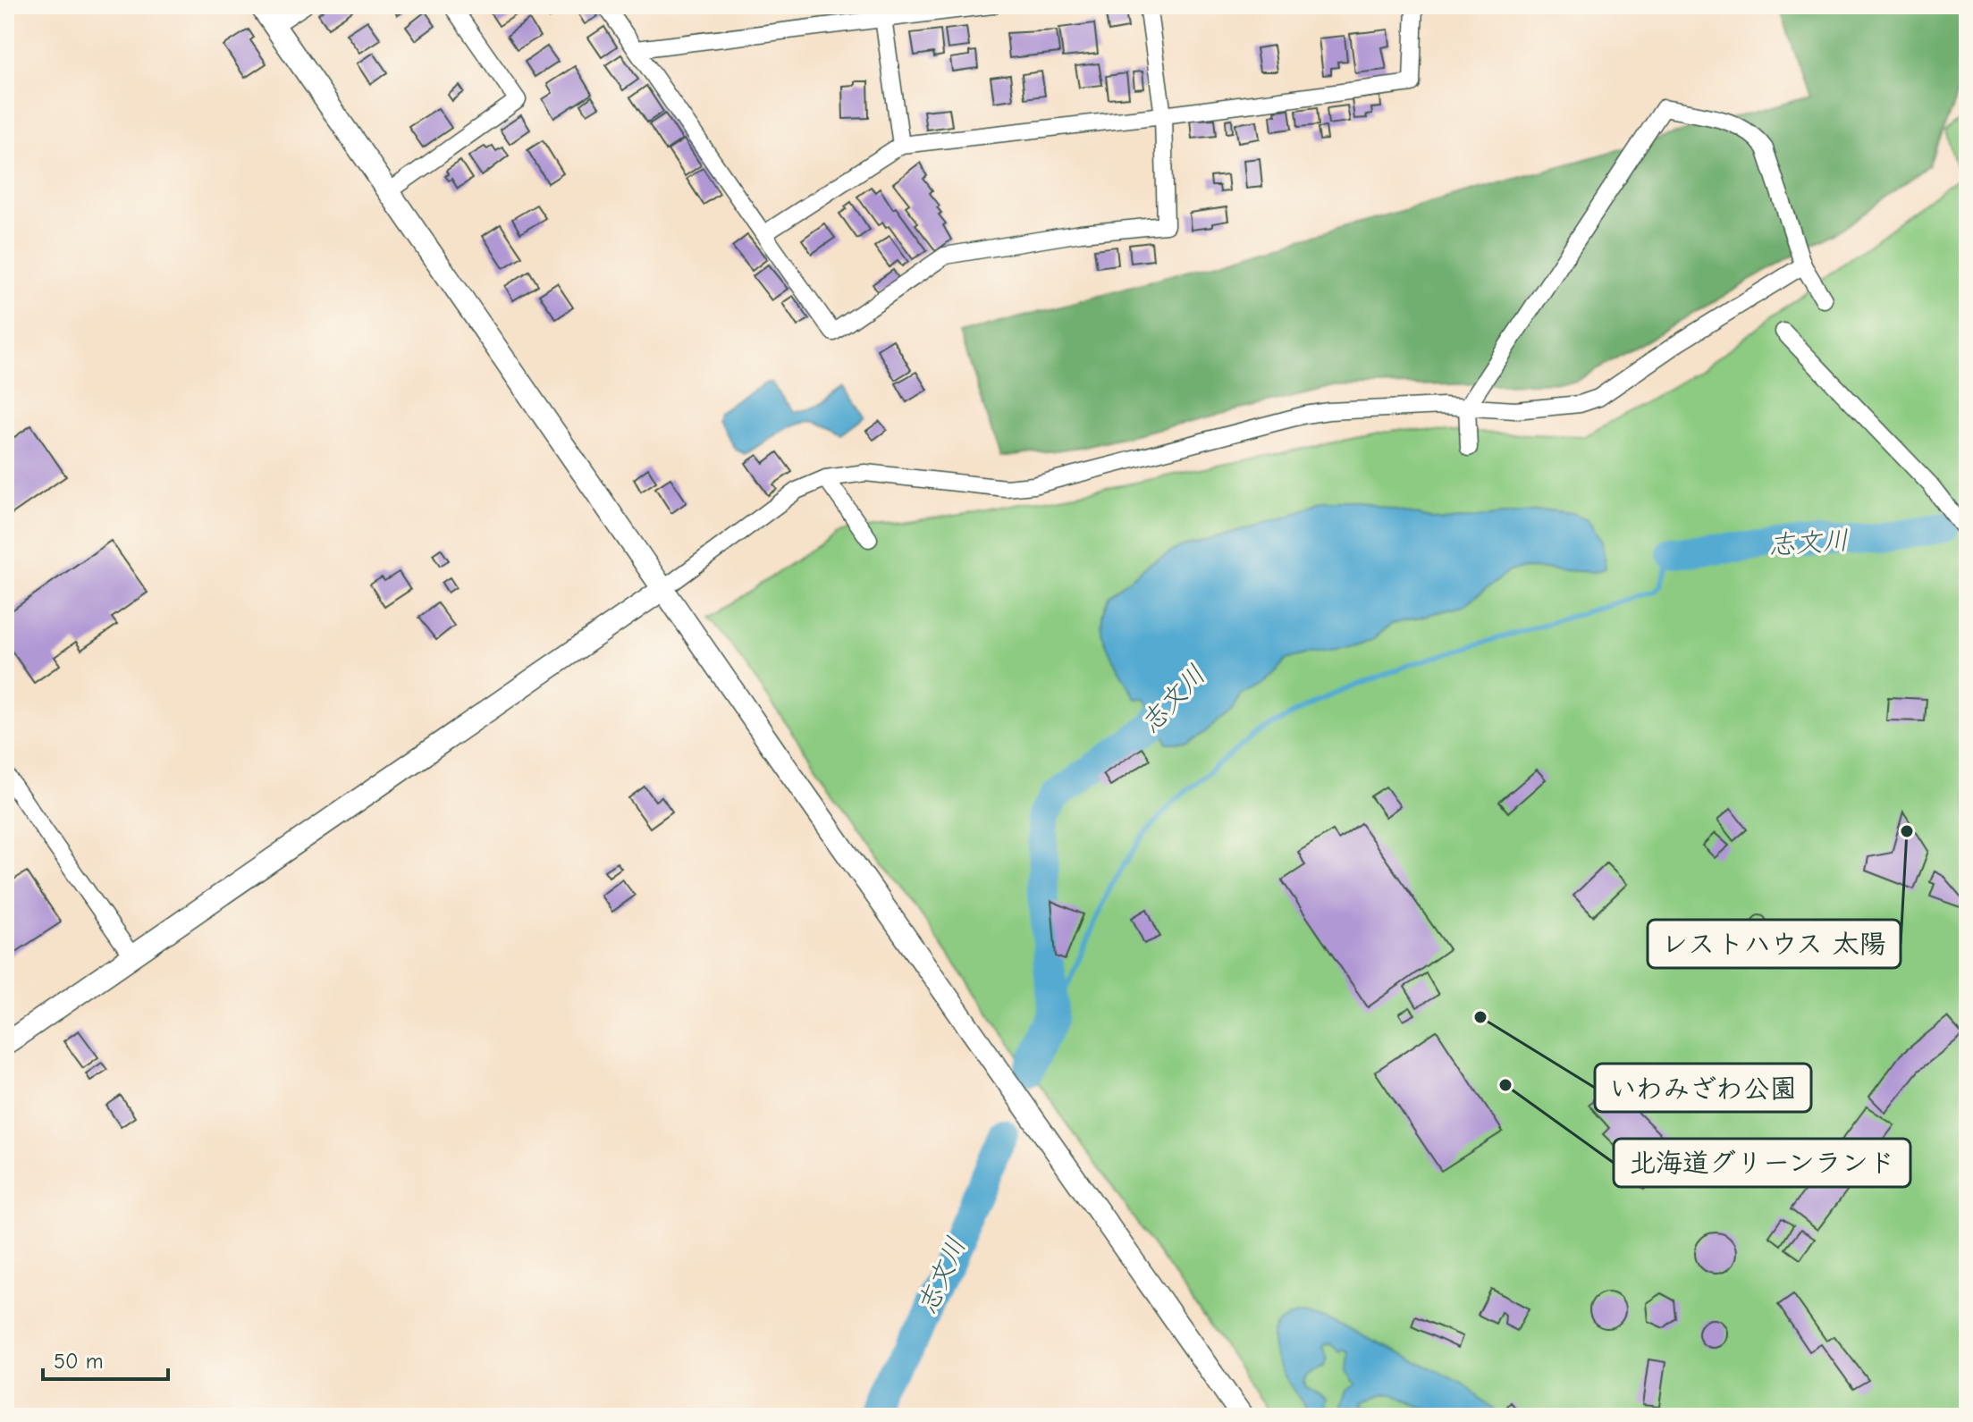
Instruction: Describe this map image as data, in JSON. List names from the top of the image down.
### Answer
{
  "water": ["志文川"],
  "places": ["レストハウス 太陽", "いわみざわ公園", "北海道グリーンランド"],
  "scale_bar": "50 m"
}
